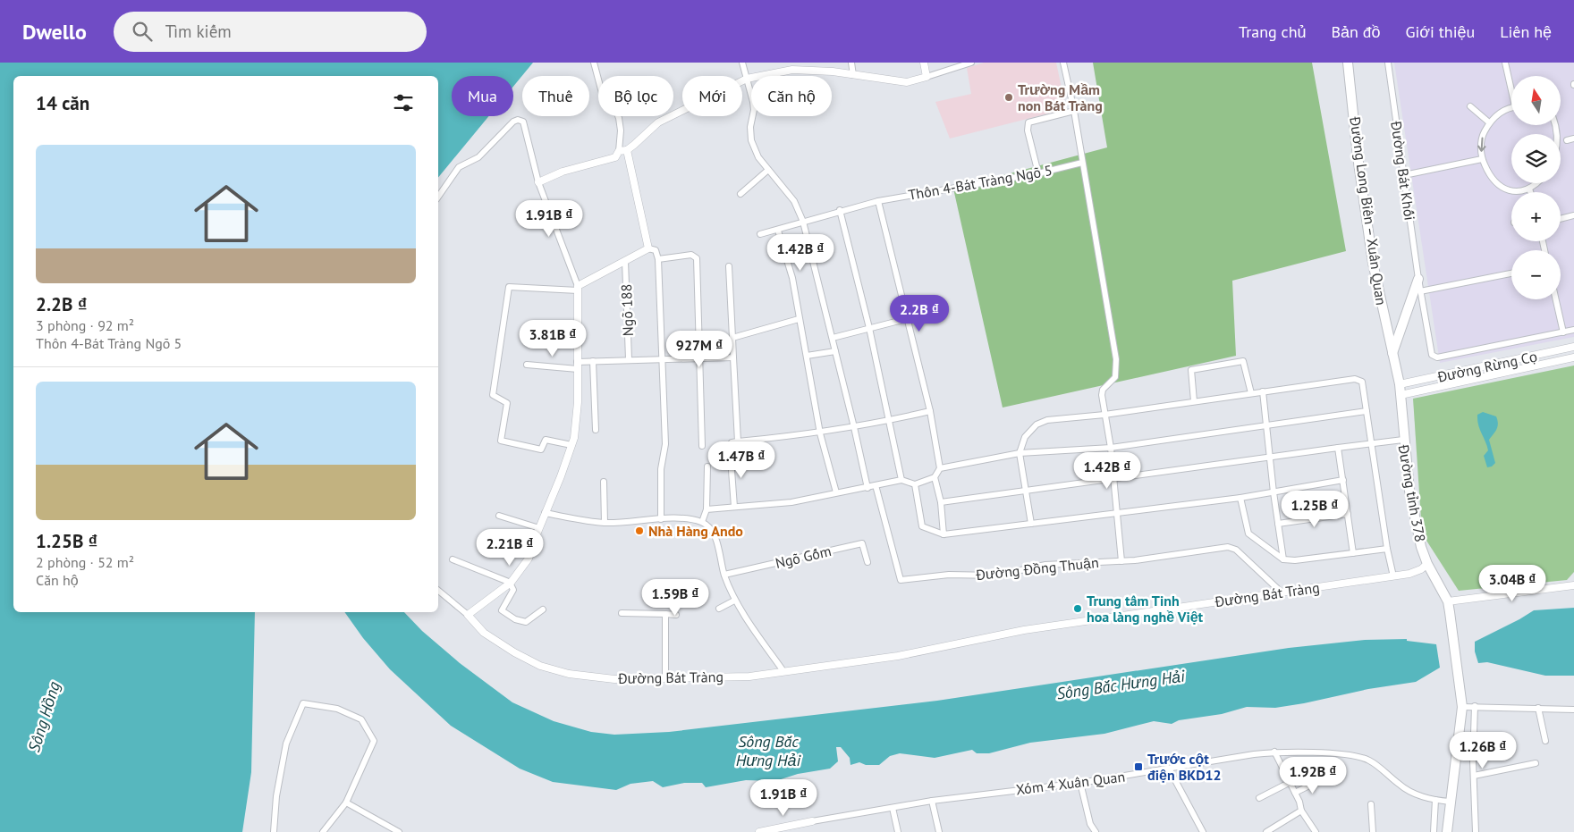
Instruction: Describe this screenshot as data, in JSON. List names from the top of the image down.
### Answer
{
  "streets": {
    "main road": ["Đường Long Biên – Xuân Quan", "Đường tỉnh 378"],
    "street": [
      "Đường Bát Khối",
      "Thôn 4-Bát Tràng Ngõ 5",
      "Ngõ 188",
      "Đường Rừng Cọ",
      "Ngõ Gốm",
      "Đường Đồng Thuận",
      "Đường Bát Tràng",
      "Xóm 4 Xuân Quan"
    ]
  },
  "crossings": [
    ["Đường Long Biên – Xuân Quan", "Đường Rừng Cọ"],
    ["Đường Long Biên – Xuân Quan", "Đường tỉnh 378"],
    ["Đường Rừng Cọ", "Đường tỉnh 378"],
    ["Đường tỉnh 378", "Đường Bát Tràng"],
    ["Đường Đồng Thuận", "Đường Bát Tràng"]
  ],
  "water": ["Sông Bắc Hưng Hải", "Sông Hồng"],
  "places": {
    "other": ["Trường Mầm non Bát Tràng", "Nhà Hàng Ando", "Trung tâm Tinh hoa làng nghề Việt"],
    "transit": ["Trước cột điện BKD12"]
  },
  "north": "top",
  "page": {
    "header": "Dwello",
    "search": "Tìm kiếm",
    "nav": [
      "Trang chủ",
      "Bản đồ",
      "Giới thiệu",
      "Liên hệ"
    ],
    "map_buttons": ["+", "−"],
    "chip": [
      "Mua",
      "Thuê",
      "Bộ lọc",
      "Mới",
      "Căn hộ"
    ],
    "heading": "14 căn",
    "list": [
      {
        "name": "2.2B ₫",
        "note": "3 phòng · 92 m² · Thôn 4-Bát Tràng Ngõ 5"
      },
      {
        "name": "1.25B ₫",
        "note": "2 phòng · 52 m² · Căn hộ"
      }
    ],
    "price": [
      "1.91B ₫",
      "1.42B ₫",
      "2.2B ₫",
      "3.81B ₫",
      "927M ₫",
      "1.47B ₫",
      "1.42B ₫",
      "1.25B ₫",
      "2.21B ₫",
      "3.04B ₫",
      "1.59B ₫",
      "1.26B ₫",
      "1.92B ₫",
      "1.91B ₫"
    ]
  }
}
